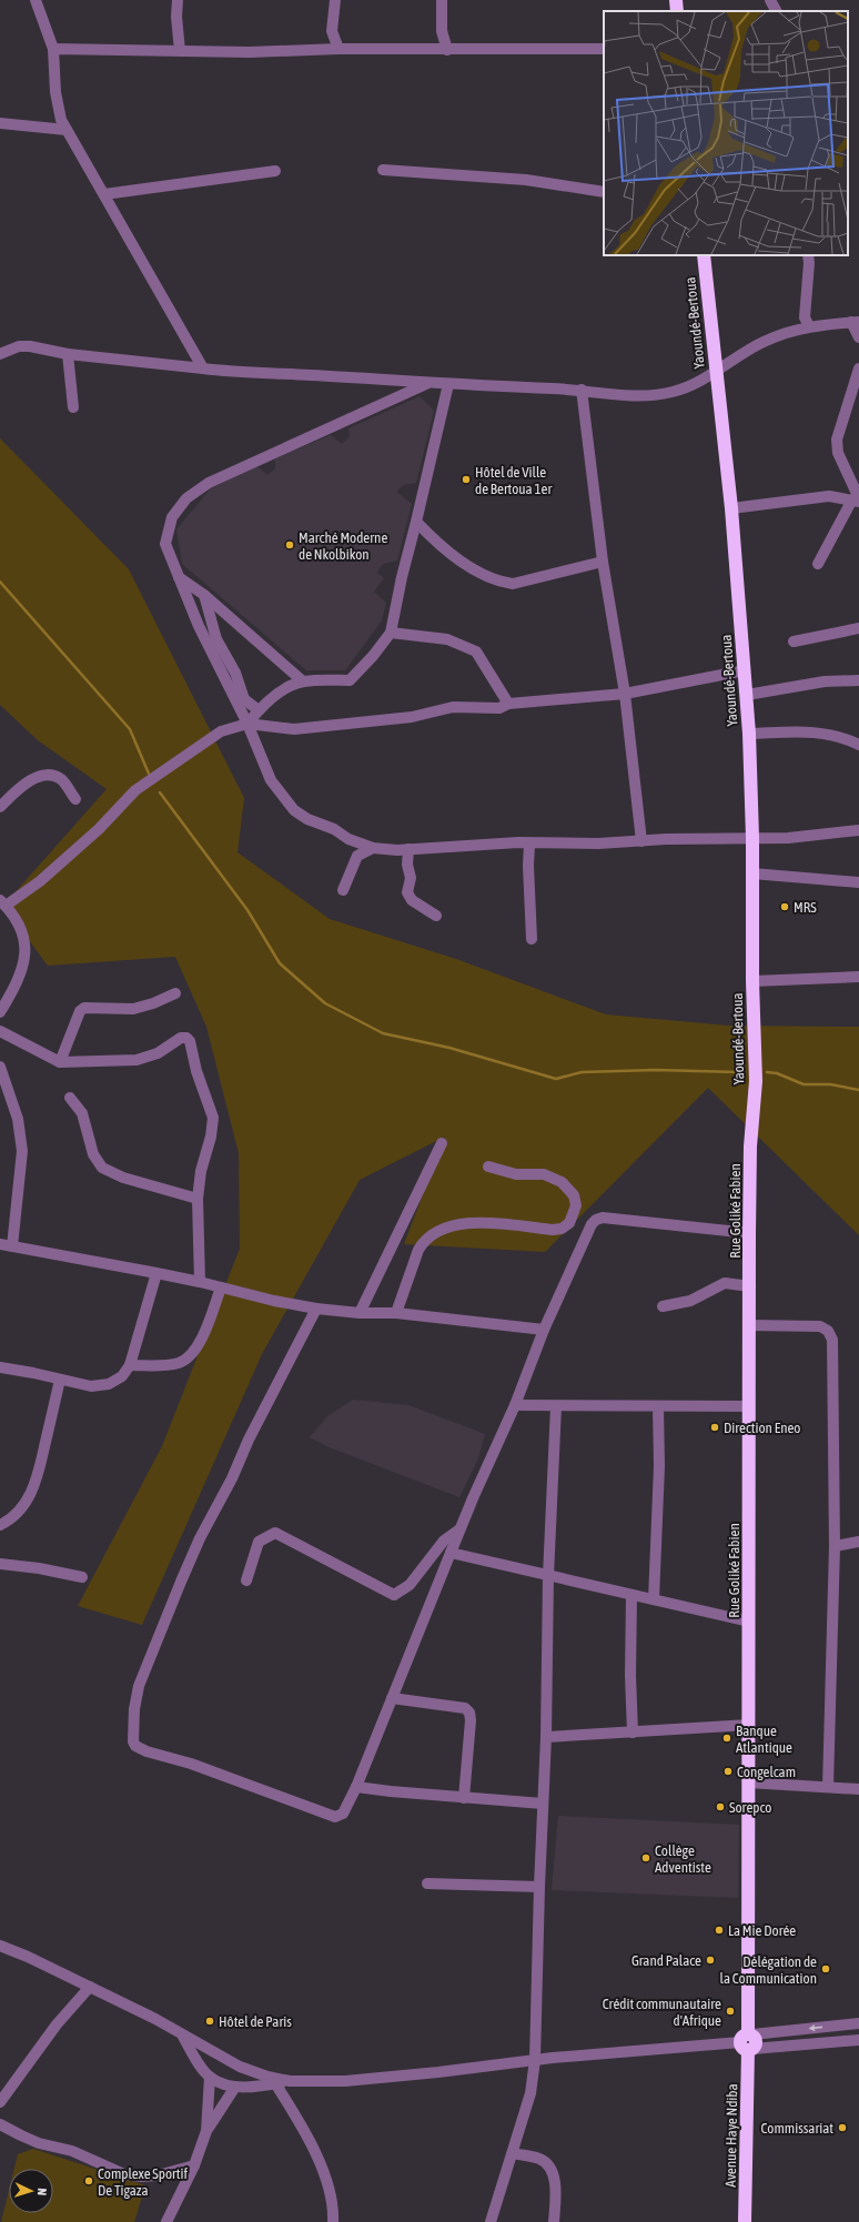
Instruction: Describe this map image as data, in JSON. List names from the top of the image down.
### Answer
{
  "streets": {
    "highway": ["Yaoundé-Bertoua", "Rue Goliké Fabien", "Avenue Haye Ndiba"]
  },
  "crossings": [
    ["Yaoundé-Bertoua", "Rue Goliké Fabien"],
    ["Rue Goliké Fabien", "Avenue Haye Ndiba"]
  ],
  "places": [
    "Hôtel de Ville de Bertoua 1er",
    "Marché Moderne de Nkolbikon",
    "MRS",
    "Direction Eneo",
    "Banque Atlantique",
    "Congelcam",
    "Sorepco",
    "Collège Adventiste",
    "La Mie Dorée",
    "Grand Palace",
    "Délégation de la Communication",
    "Crédit communautaire d'Afrique",
    "Hôtel de Paris",
    "Commissariat",
    "Complexe Sportif De Tigaza"
  ],
  "north": "right"
}
